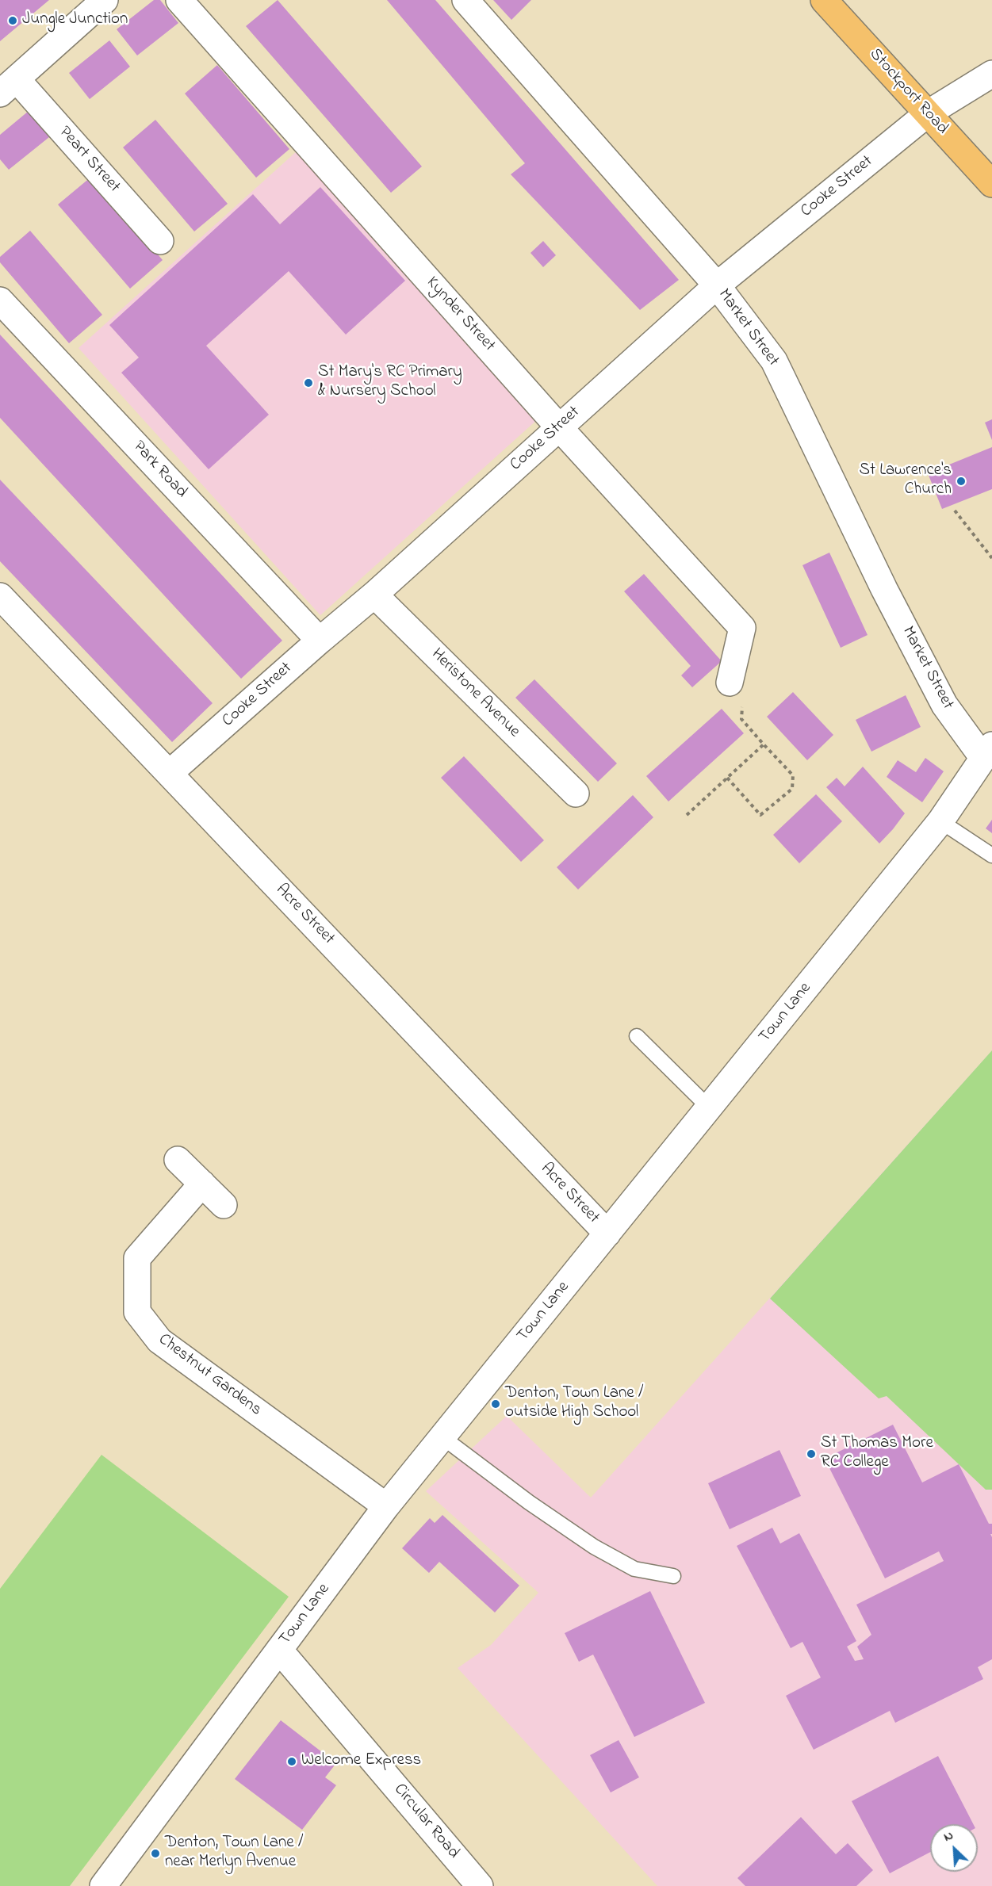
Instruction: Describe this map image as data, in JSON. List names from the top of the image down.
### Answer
{
  "streets": {
    "highway": ["Stockport Road"],
    "street": [
      "Peart Street",
      "Cooke Street",
      "Kynder Street",
      "Market Street",
      "Park Road",
      "Heristone Avenue",
      "Acre Street",
      "Town Lane",
      "Chestnut Gardens",
      "Circular Road"
    ]
  },
  "crossings": [
    ["Stockport Road", "Cooke Street"],
    ["Cooke Street", "Kynder Street"],
    ["Cooke Street", "Market Street"],
    ["Cooke Street", "Park Road"],
    ["Cooke Street", "Heristone Avenue"],
    ["Cooke Street", "Acre Street"],
    ["Market Street", "Town Lane"],
    ["Acre Street", "Town Lane"],
    ["Town Lane", "Chestnut Gardens"],
    ["Town Lane", "Circular Road"]
  ],
  "places": [
    "Jungle Junction",
    "St Mary's RC Primary & Nursery School",
    "St Lawrence's Church",
    "Denton, Town Lane / outside High School",
    "St Thomas More RC College",
    "Welcome Express",
    "Denton, Town Lane / near Merlyn Avenue"
  ],
  "north": "top left"
}
